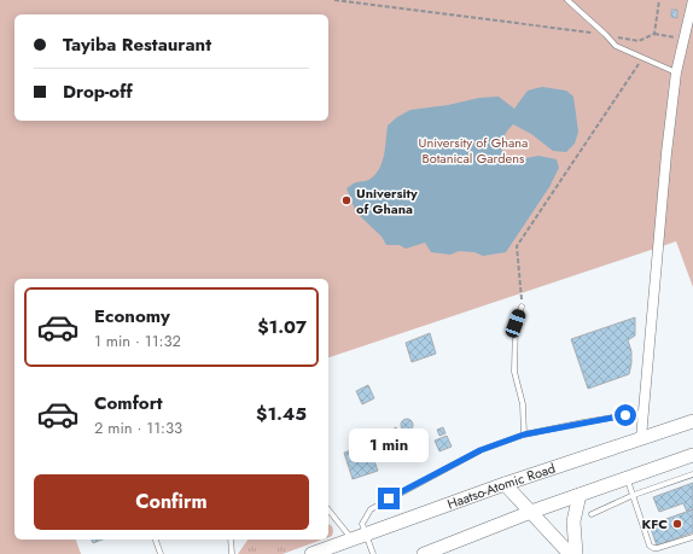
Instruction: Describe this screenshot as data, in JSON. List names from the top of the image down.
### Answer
{
  "streets": {
    "street": ["Haatso-Atomic Road"]
  },
  "parks": ["University of Ghana Botanical Gardens"],
  "places": ["University of Ghana", "KFC"],
  "page": {
    "banner": ["Tayiba Restaurant", "Drop-off"],
    "list": [
      {
        "name": "Economy",
        "note": "1 min · 11:32",
        "value": "$1.07"
      },
      {
        "name": "Comfort",
        "note": "2 min · 11:33",
        "value": "$1.45"
      }
    ],
    "bubble": "1 min",
    "buttons": "Confirm"
  }
}
